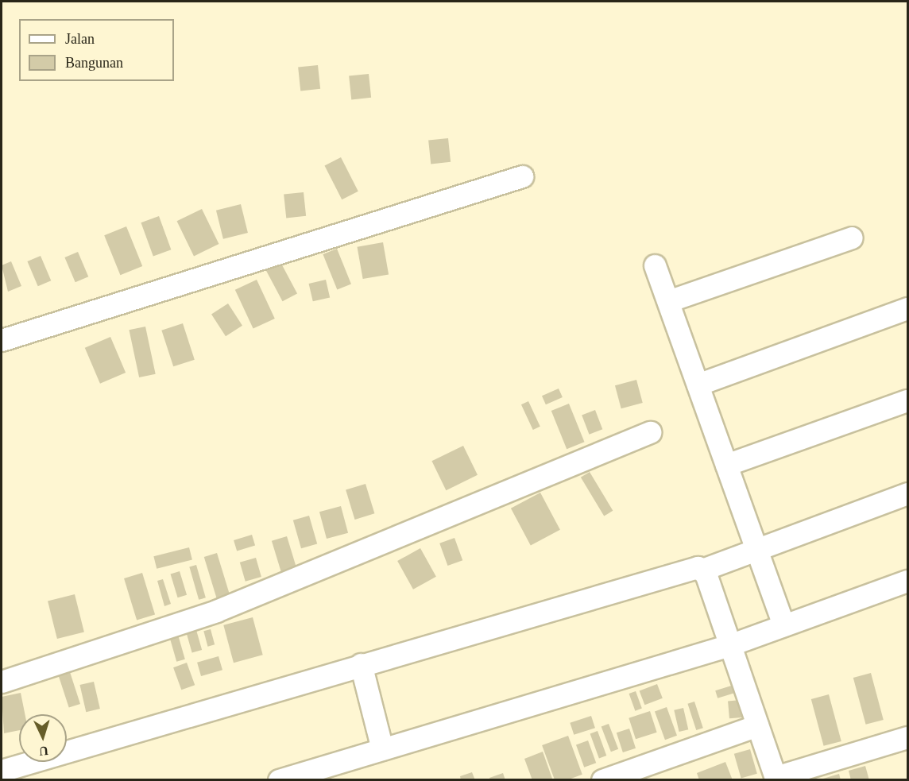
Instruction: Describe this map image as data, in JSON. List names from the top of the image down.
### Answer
{
  "legend": ["Jalan", "Bangunan"],
  "north": "bottom"
}
